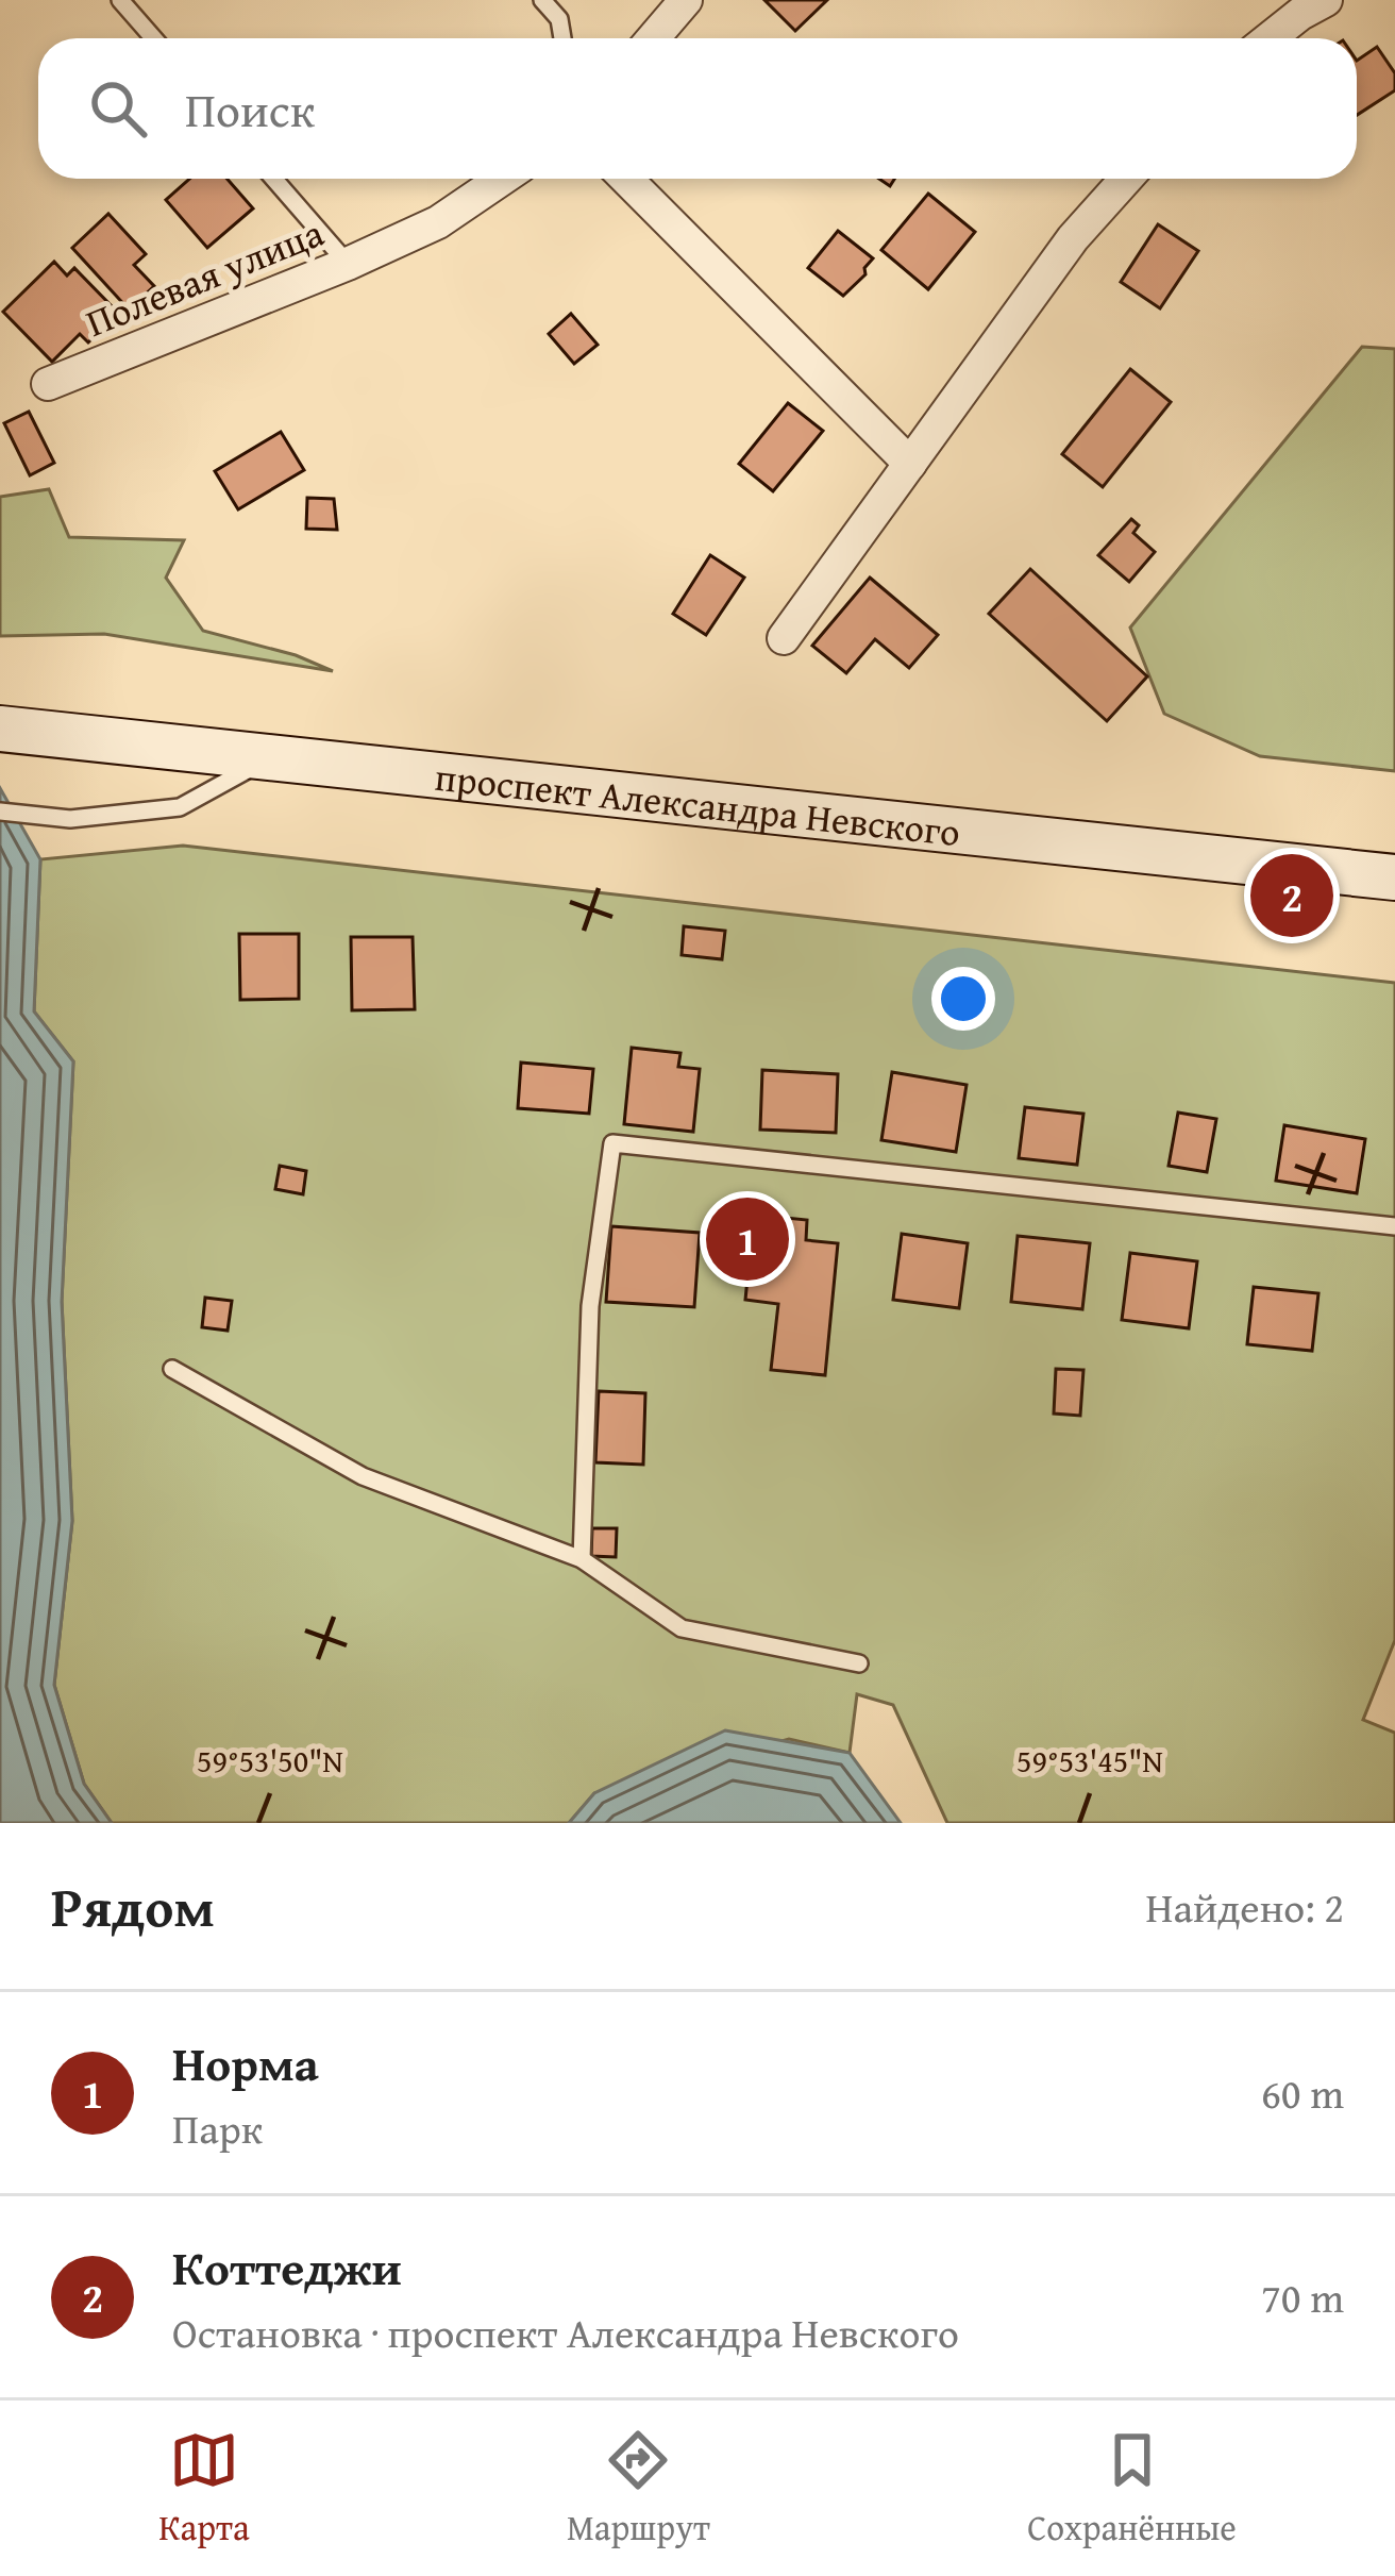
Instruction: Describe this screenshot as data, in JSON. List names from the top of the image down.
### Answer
{
  "streets": {
    "main road": ["проспект Александра Невского"],
    "street": ["Полевая улица"]
  },
  "page": {
    "search": "Поиск",
    "pins": ["2", "1"],
    "heading": ["Рядом", "Найдено: 2"],
    "list": [
      {
        "mark": "1",
        "name": "Норма",
        "note": "Парк",
        "value": "60 m"
      },
      {
        "mark": "2",
        "name": "Коттеджи",
        "note": "Остановка · проспект Александра Невского",
        "value": "70 m"
      }
    ],
    "nav": ["Карта", "Маршрут", "Сохранённые"]
  },
  "coordinates": ["59°53'50\"N", "59°53'45\"N"]
}
